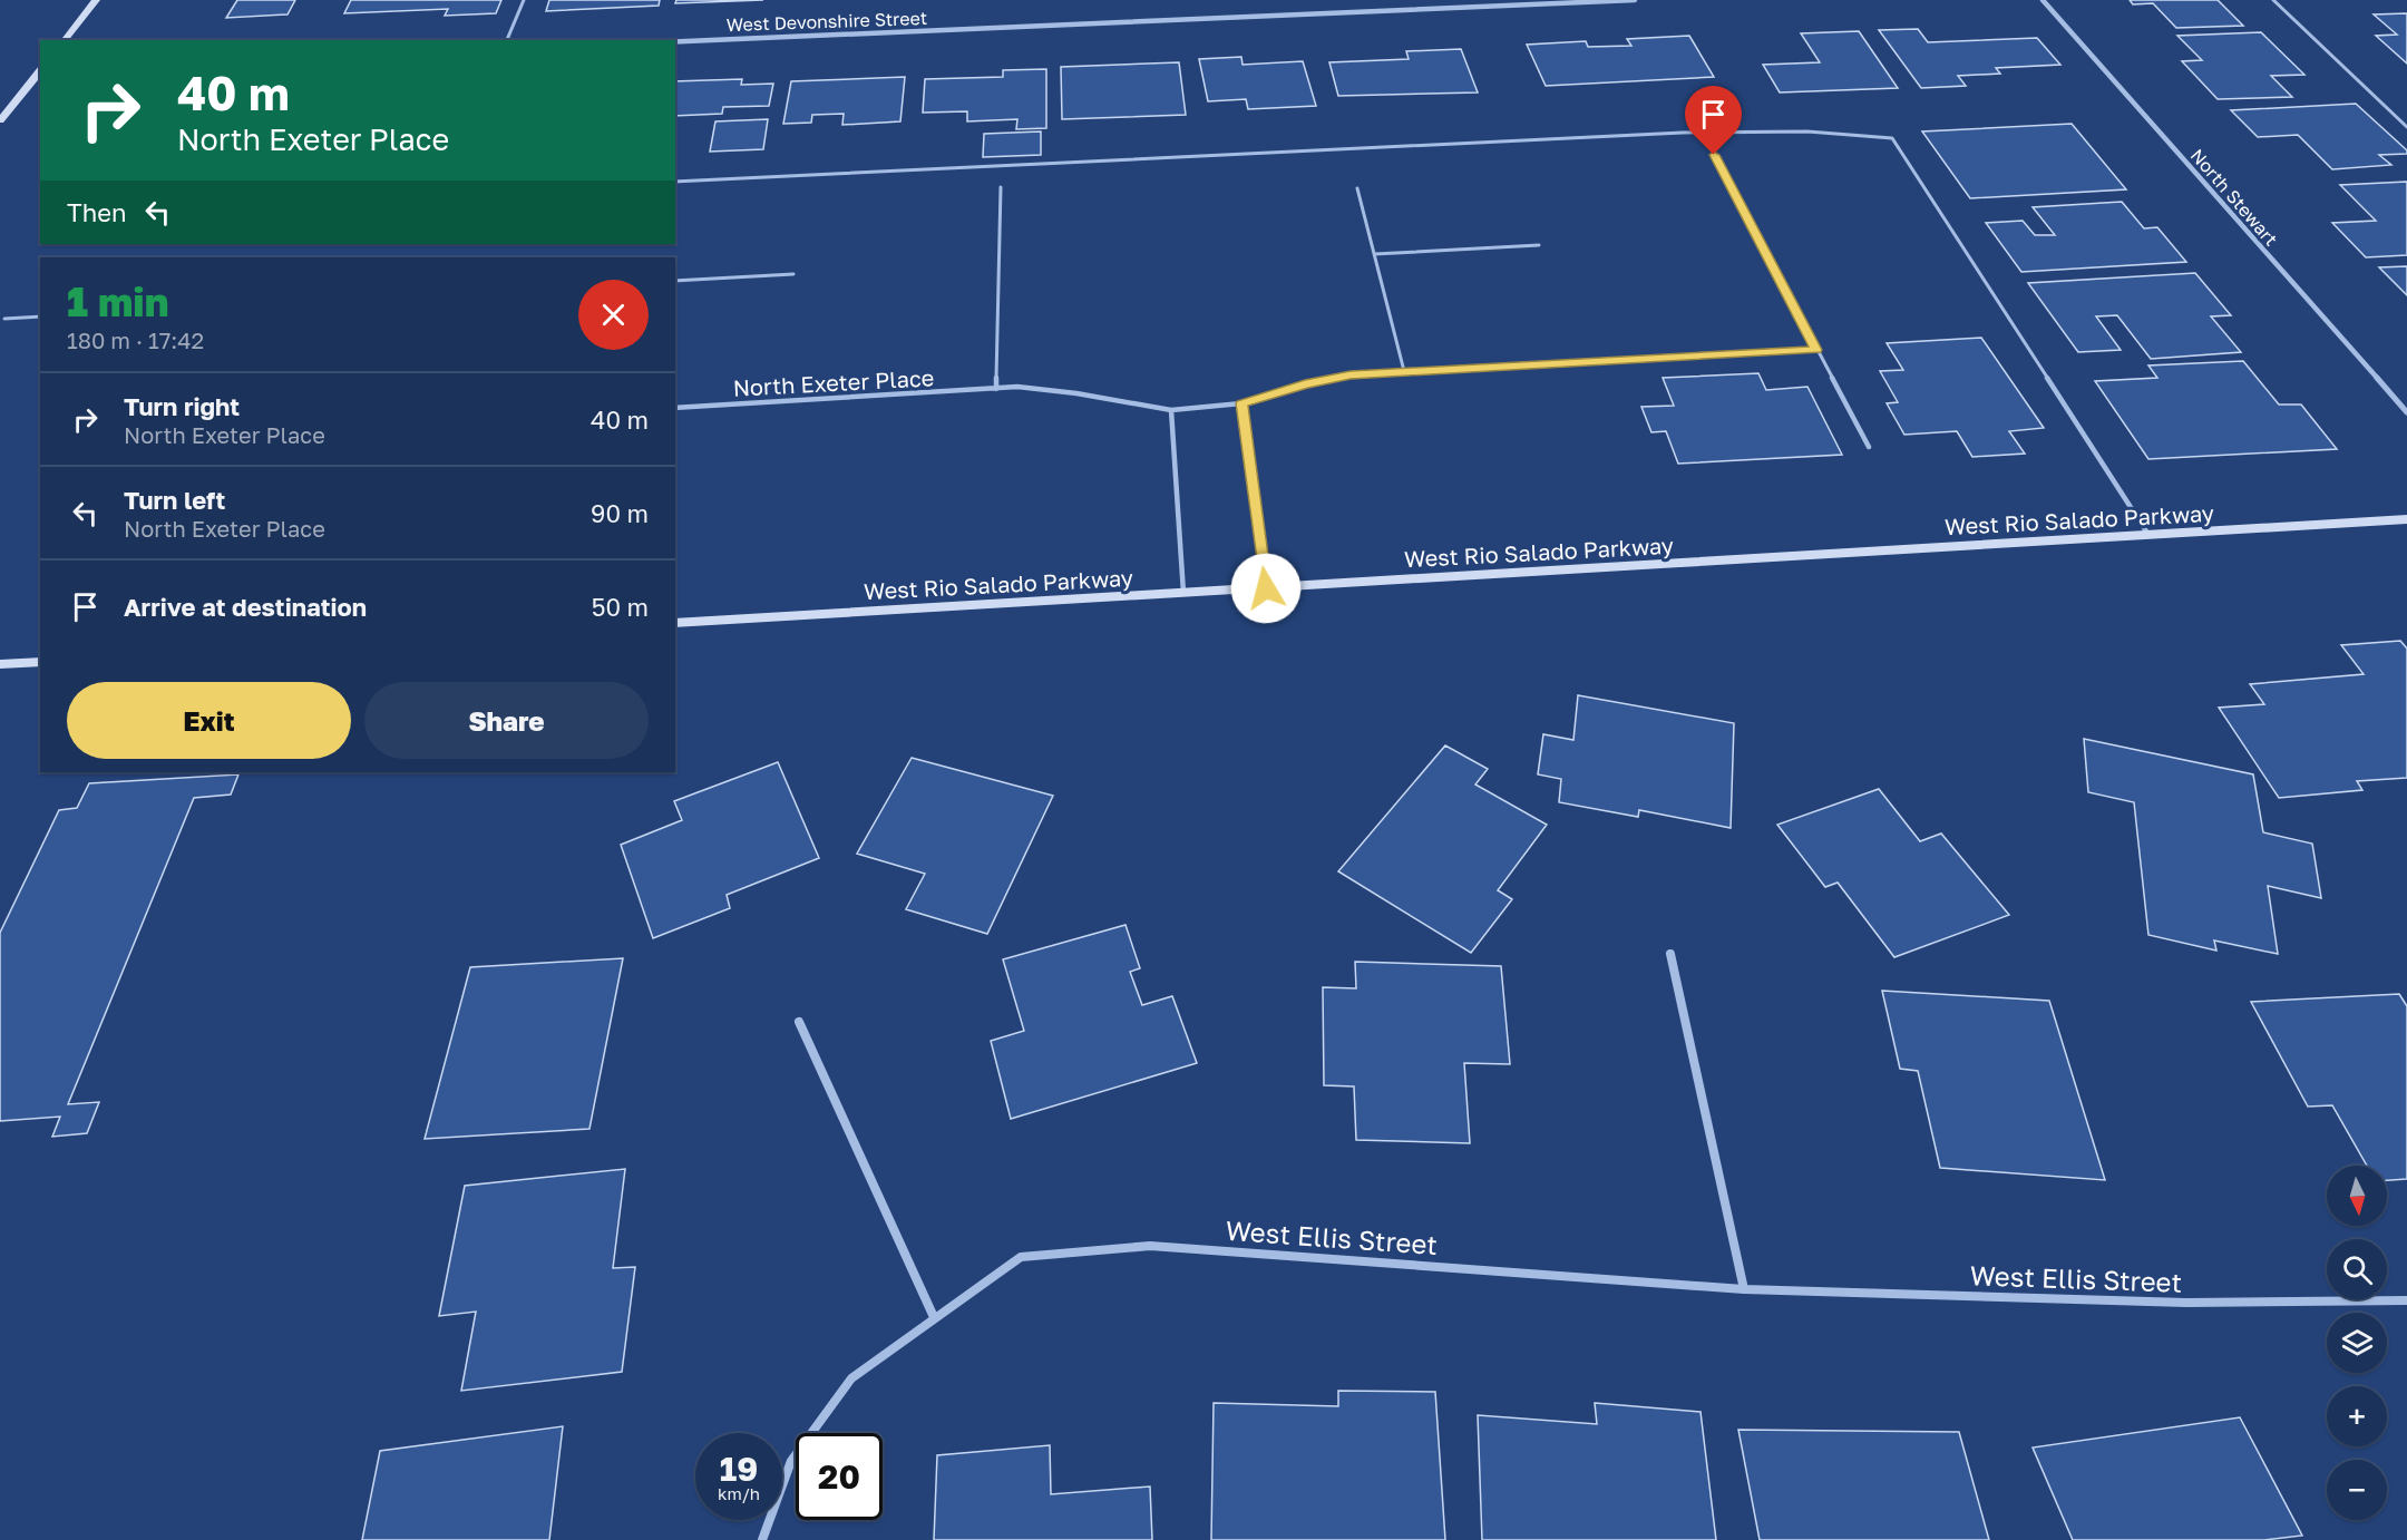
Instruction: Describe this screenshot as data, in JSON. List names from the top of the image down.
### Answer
{
  "streets": {
    "main road": ["West Rio Salado Parkway"],
    "street": ["West Devonshire Street", "North Stewart", "West Ellis Street"],
    "lane": ["North Exeter Place"]
  },
  "north": "bottom",
  "page": {
    "turn": ["40 m", "North Exeter Place"],
    "then": "Then",
    "heading": ["1 min", "180 m · 17:42"],
    "list": [
      {
        "name": "Turn right",
        "note": "North Exeter Place",
        "value": "40 m"
      },
      {
        "name": "Turn left",
        "note": "North Exeter Place",
        "value": "90 m"
      },
      {
        "name": "Arrive at destination",
        "value": "50 m"
      }
    ],
    "buttons": ["Exit", "Share"],
    "map_buttons": ["+", "−"],
    "speed": "19 km/h",
    "limit": "20"
  }
}
